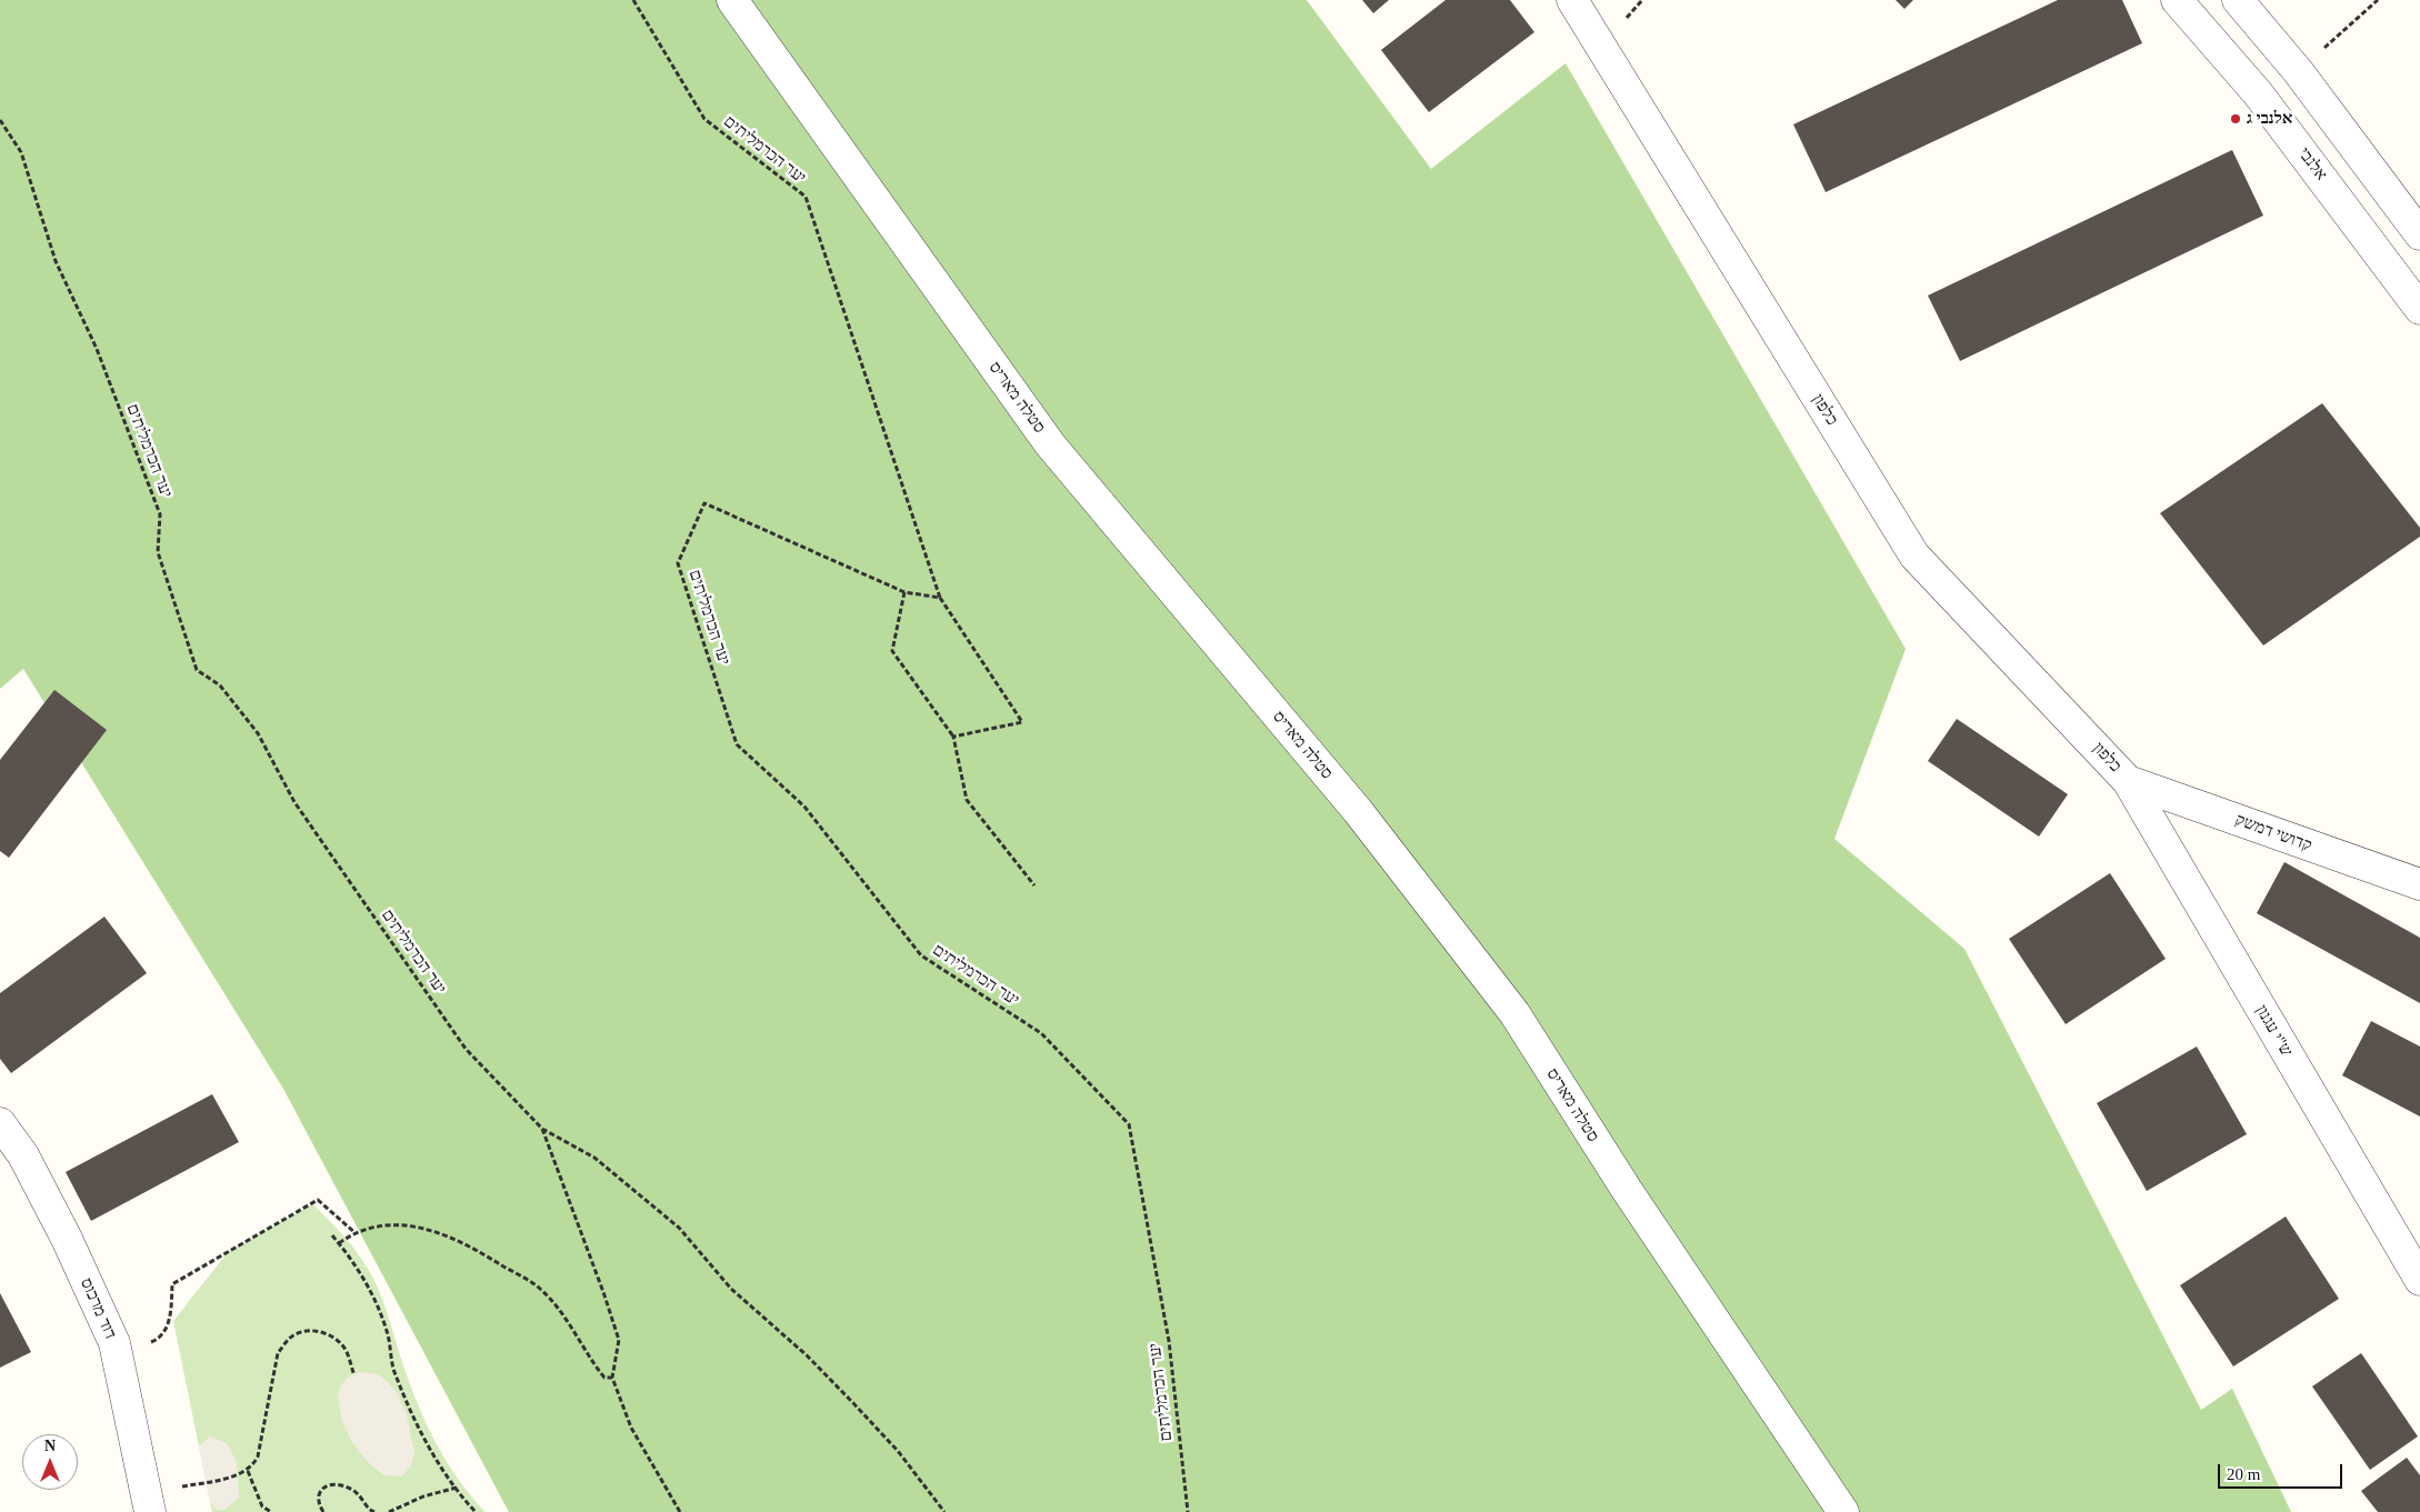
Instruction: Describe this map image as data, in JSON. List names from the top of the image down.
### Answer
{
  "streets": {
    "street": [
      "אלנבי",
      "סטלה מאריס",
      "כלפון",
      "קדושי דמשק",
      "ש\"י עגנון",
      "דוד מרכוס"
    ],
    "path": ["יער הכרמליתים"]
  },
  "crossings": [
    ["כלפון", "קדושי דמשק"],
    ["כלפון", "ש\"י עגנון"],
    ["קדושי דמשק", "ש\"י עגנון"]
  ],
  "places": ["אלנבי ג"],
  "scale_bar": "20 m",
  "north": "top"
}
